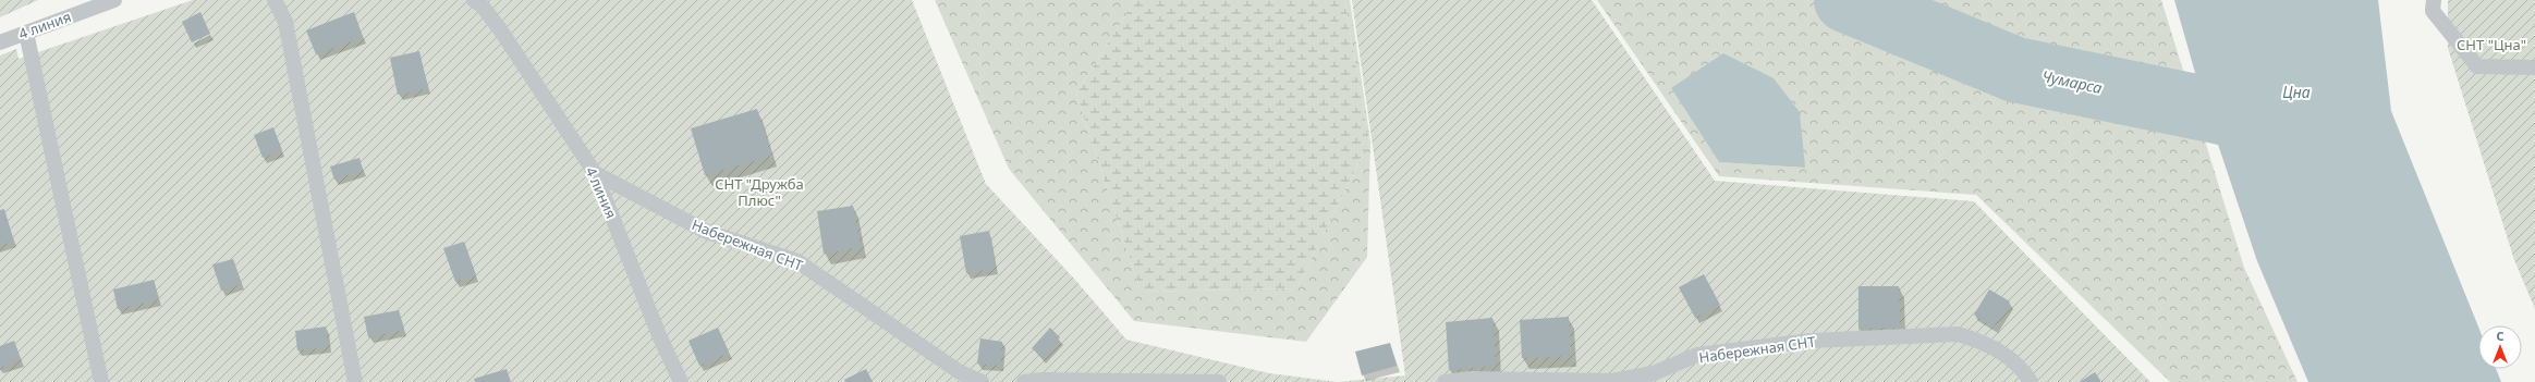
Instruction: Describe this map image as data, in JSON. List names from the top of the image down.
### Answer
{
  "streets": {
    "lane": ["4 линия", "Набережная СНТ"]
  },
  "crossings": [
    ["4 линия", "Набережная СНТ"]
  ],
  "water": ["Чумарса", "Цна"],
  "parks": ["СНТ \"Цна\"", "СНТ \"Дружба Плюс\""],
  "north": "top"
}
